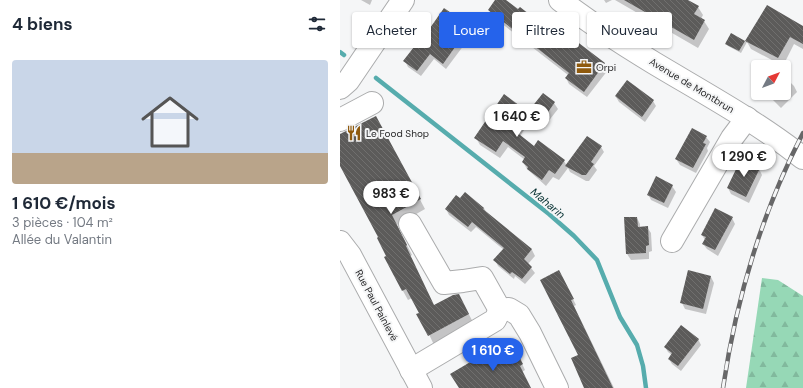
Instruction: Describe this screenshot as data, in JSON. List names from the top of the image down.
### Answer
{
  "streets": {
    "street": ["Avenue de Montbrun", "Rue Paul Painlevé"]
  },
  "water": ["Maharin"],
  "places": {
    "office": ["Orpi"],
    "restaurant": ["Le Food Shop"]
  },
  "north": "top right",
  "page": {
    "heading": "4 biens",
    "chip": [
      "Acheter",
      "Louer",
      "Filtres",
      "Nouveau"
    ],
    "list": [
      {
        "name": "1 610 €/mois",
        "note": "3 pièces · 104 m² · Allée du Valantin"
      }
    ],
    "price": [
      "1 640 €",
      "1 290 €",
      "983 €",
      "1 610 €"
    ]
  }
}
